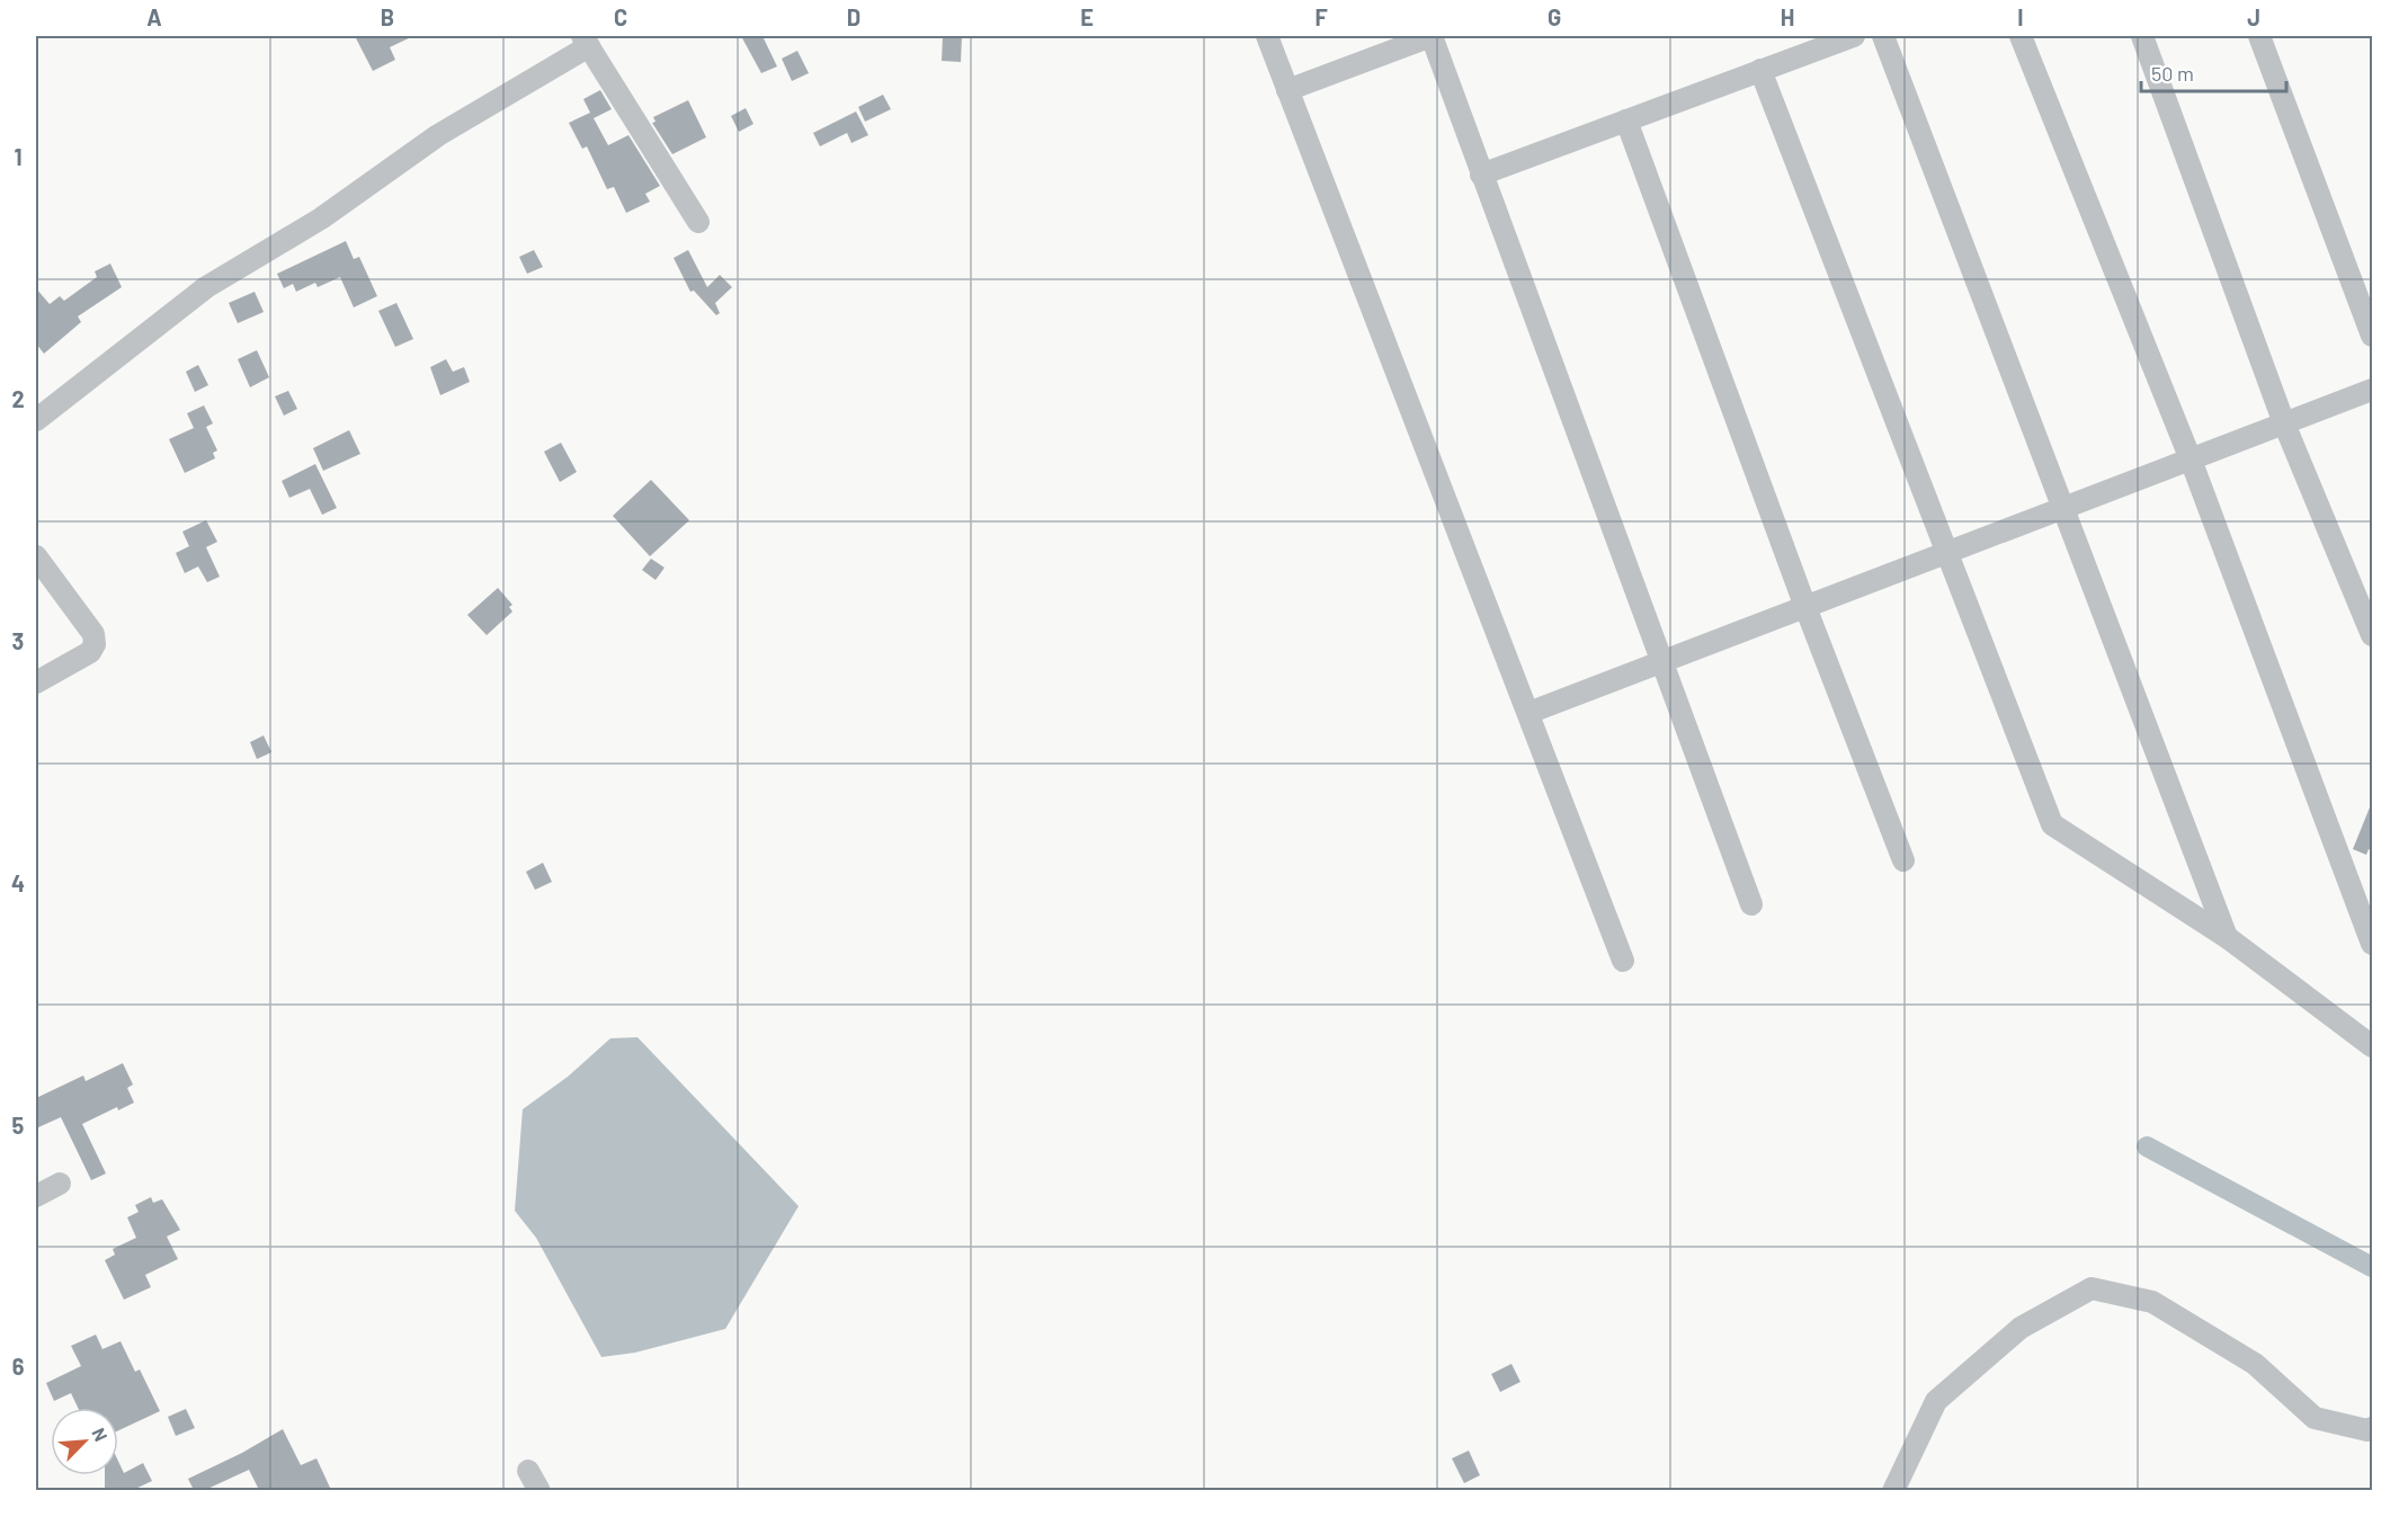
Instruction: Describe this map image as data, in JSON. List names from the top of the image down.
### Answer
{
  "scale_bar": "50 m",
  "north": "top right",
  "grid": {
    "columns": [
      "A",
      "B",
      "C",
      "D",
      "E",
      "F",
      "G",
      "H",
      "I",
      "J"
    ],
    "rows": [
      "1",
      "2",
      "3",
      "4",
      "5",
      "6"
    ]
  }
}
